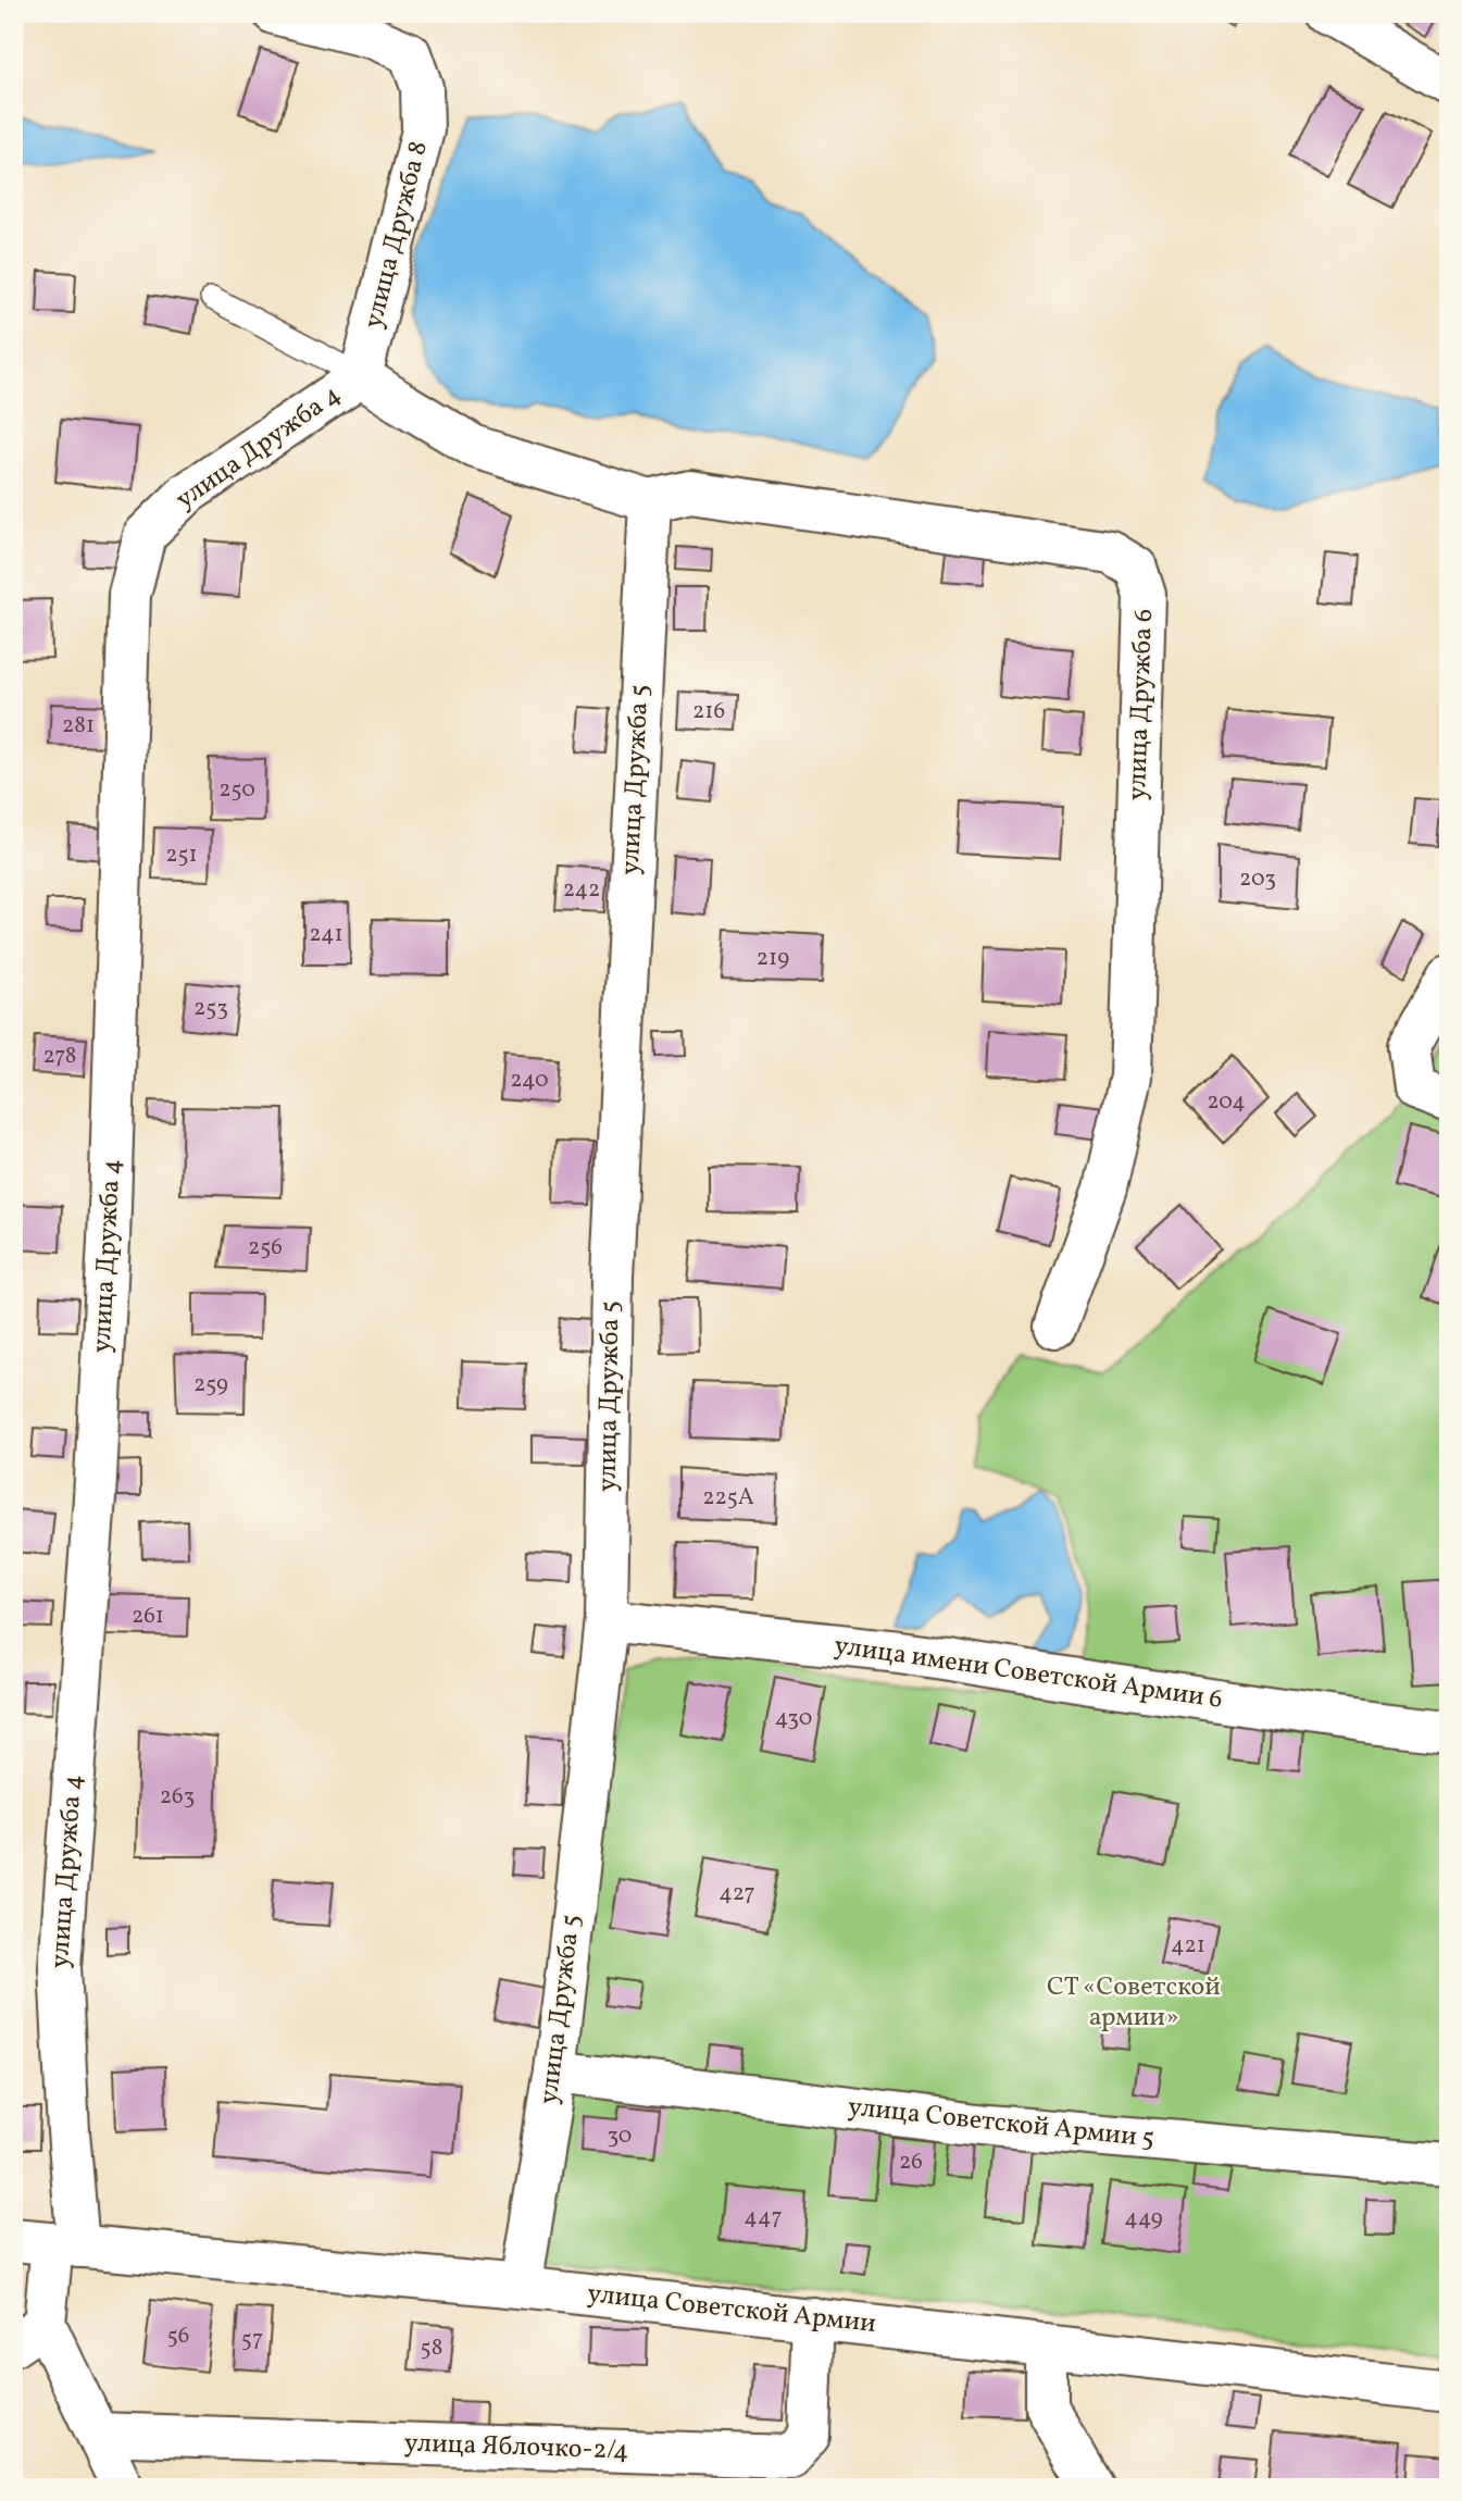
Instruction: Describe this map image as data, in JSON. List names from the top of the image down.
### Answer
{
  "streets": {
    "street": [
      "улица Дружба 8",
      "улица Дружба 4",
      "улица Дружба 6",
      "улица Дружба 5",
      "улица имени Советской Армии 6",
      "улица Советской Армии 5",
      "улица Советской Армии",
      "улица Яблочко-2/4"
    ]
  },
  "crossings": [
    ["улица Дружба 8", "улица Дружба 4"],
    ["улица Дружба 4", "улица Советской Армии"],
    ["улица Дружба 6", "улица Дружба 5"],
    ["улица Дружба 5", "улица имени Советской Армии 6"],
    ["улица Дружба 5", "улица Советской Армии 5"],
    ["улица Дружба 5", "улица Советской Армии"],
    ["улица Советской Армии", "улица Яблочко-2/4"]
  ],
  "parks": ["СТ «Советской армии»"],
  "house_numbers": [
    "216",
    "281",
    "250",
    "251",
    "203",
    "242",
    "241",
    "219",
    "253",
    "278",
    "240",
    "204",
    "256",
    "259",
    "225А",
    "261",
    "430",
    "263",
    "427",
    "421",
    "30",
    "26",
    "447",
    "449",
    "56",
    "57",
    "58"
  ]
}
